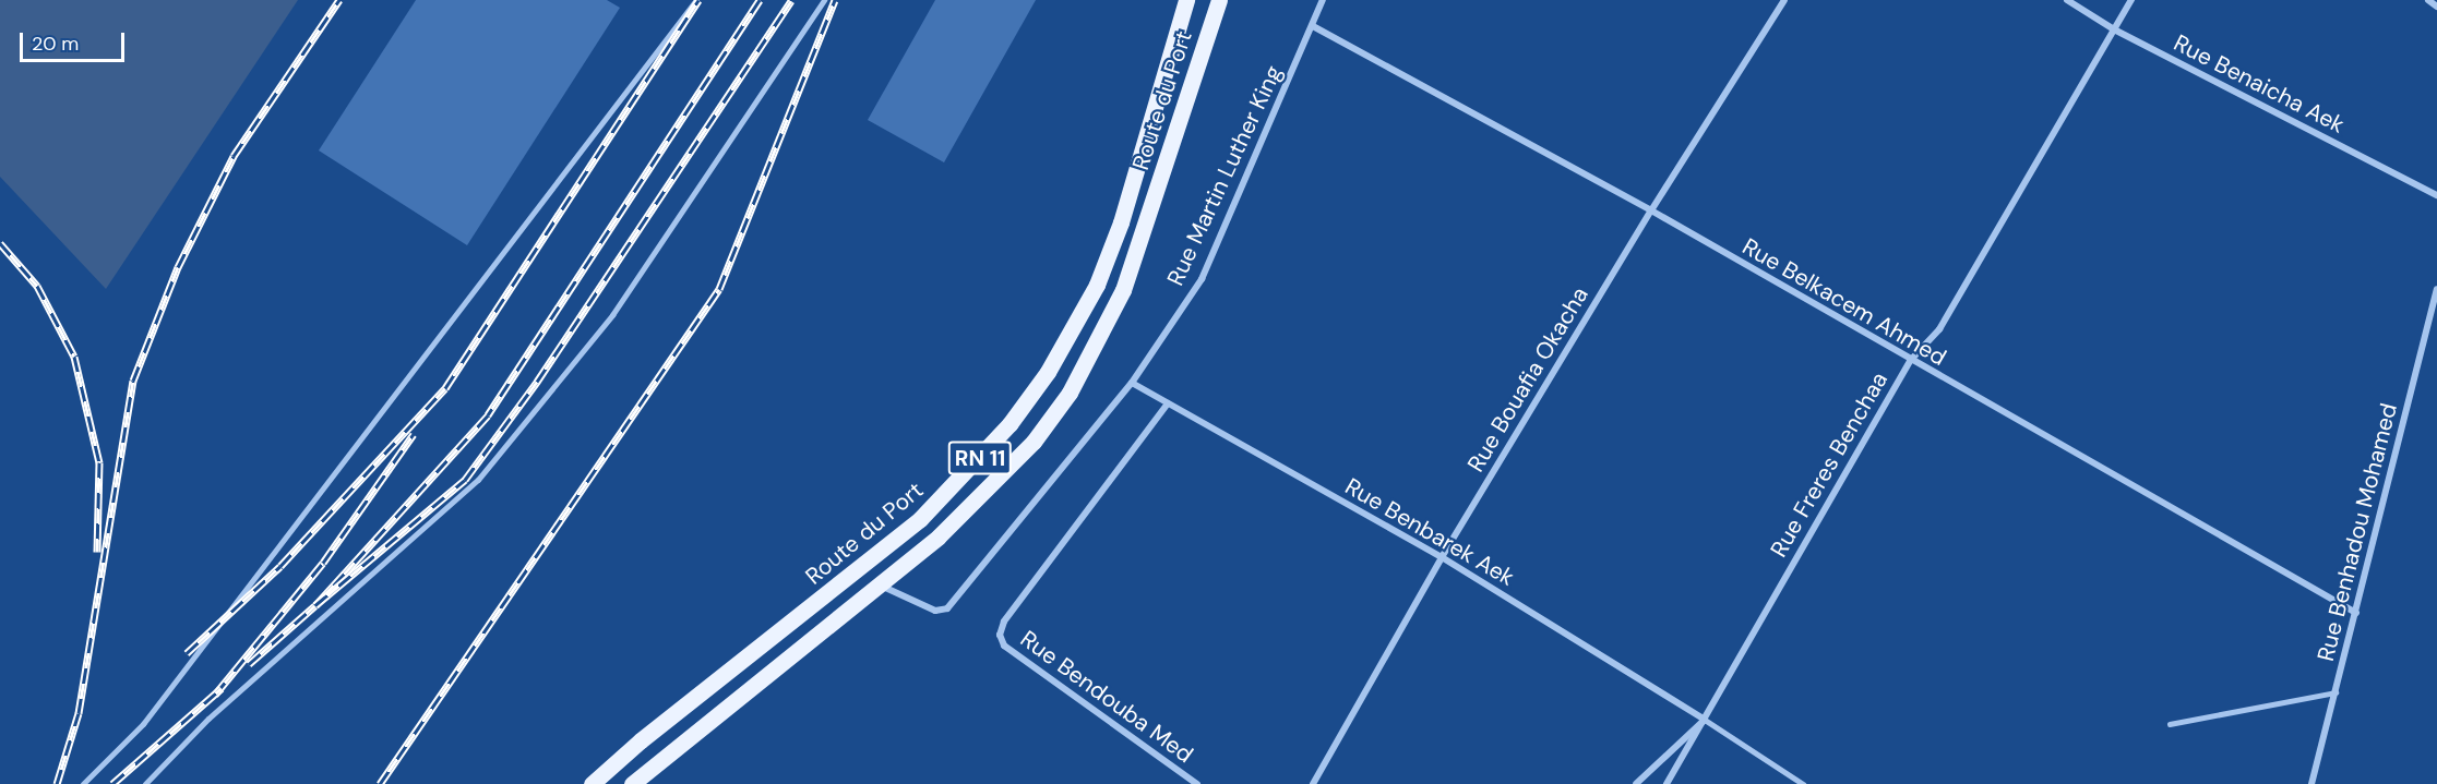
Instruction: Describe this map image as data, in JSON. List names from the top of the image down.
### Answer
{
  "streets": {
    "main road": ["Route du Port", "RN 11"],
    "street": [
      "Rue Benaicha Aek",
      "Rue Martin Luther King",
      "Rue Belkacem Ahmed",
      "Rue Bouafia Okacha",
      "Rue Freres Benchaa",
      "Rue Benbarek Aek",
      "Rue Benhadou Mohamed",
      "Rue Bendouba Med"
    ]
  },
  "crossings": [
    ["Rue Benaicha Aek", "Rue Freres Benchaa"],
    ["Route du Port", "Rue Martin Luther King"],
    ["Rue Martin Luther King", "Rue Belkacem Ahmed"],
    ["Rue Martin Luther King", "Rue Benbarek Aek"],
    ["Rue Belkacem Ahmed", "Rue Bouafia Okacha"],
    ["Rue Belkacem Ahmed", "Rue Freres Benchaa"],
    ["Rue Belkacem Ahmed", "Rue Benhadou Mohamed"],
    ["Rue Bouafia Okacha", "Rue Benbarek Aek"],
    ["Rue Freres Benchaa", "Rue Benbarek Aek"],
    ["Rue Benbarek Aek", "Rue Bendouba Med"]
  ],
  "scale_bar": "20 m"
}
